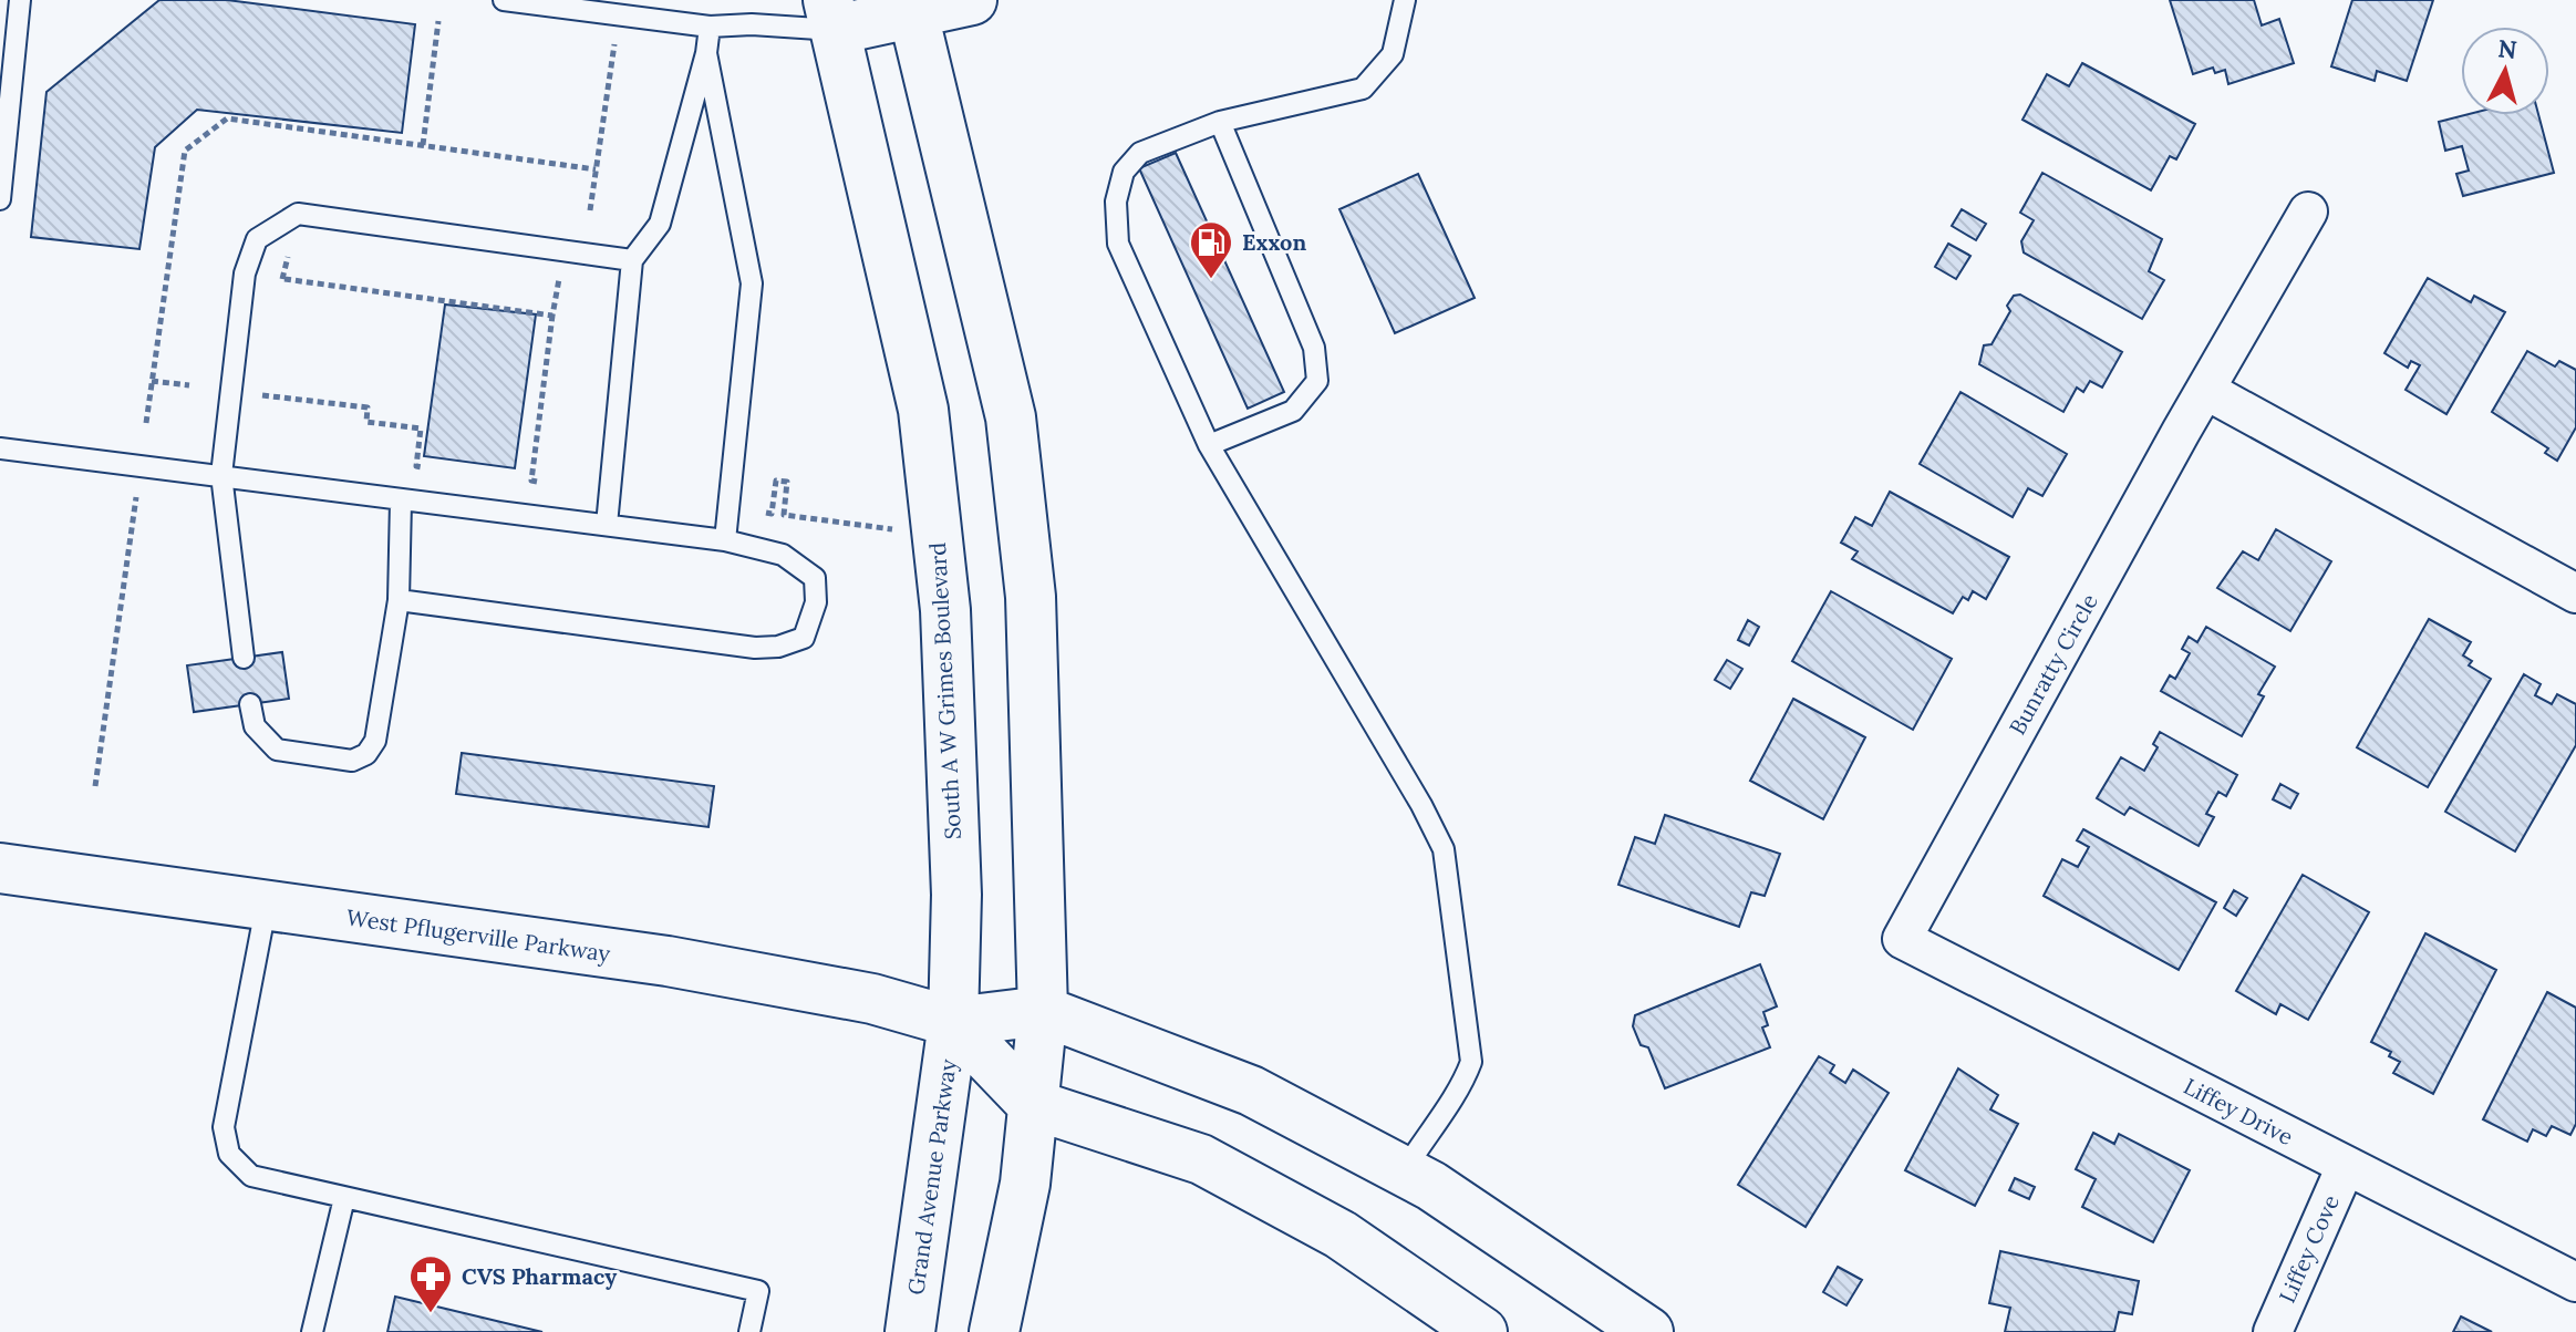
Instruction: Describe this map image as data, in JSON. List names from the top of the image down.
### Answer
{
  "streets": {
    "main road": ["South A W Grimes Boulevard", "West Pflugerville Parkway", "Grand Avenue Parkway"],
    "street": ["Bunratty Circle", "Liffey Drive", "Liffey Cove"]
  },
  "crossings": [
    ["Bunratty Circle", "Liffey Drive"],
    ["South A W Grimes Boulevard", "West Pflugerville Parkway"],
    ["South A W Grimes Boulevard", "Grand Avenue Parkway"],
    ["West Pflugerville Parkway", "Grand Avenue Parkway"],
    ["Liffey Drive", "Liffey Cove"]
  ],
  "places": {
    "fuel station": ["Exxon"],
    "pharmacy": ["CVS Pharmacy"]
  },
  "north": "top"
}
